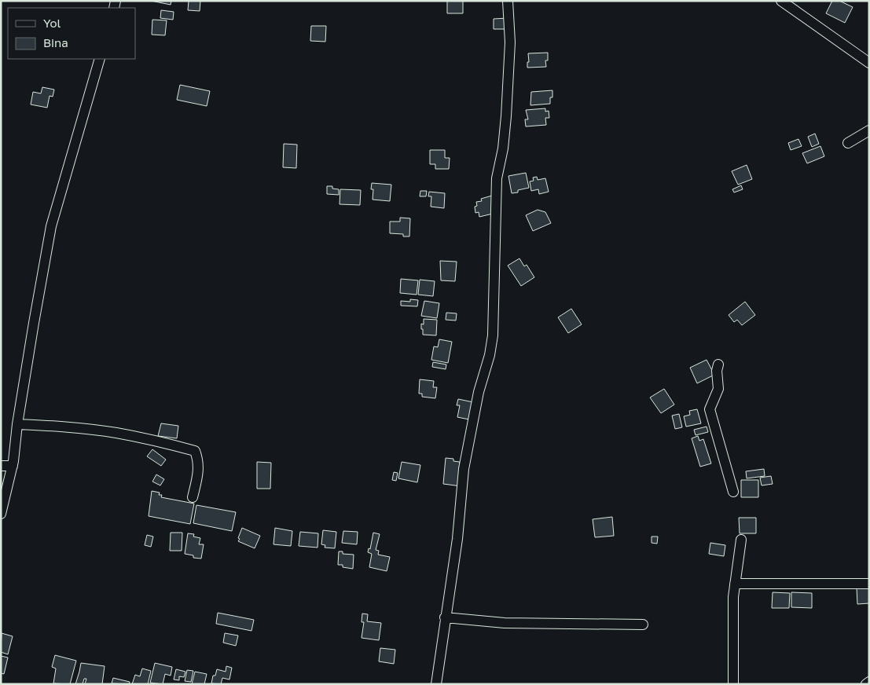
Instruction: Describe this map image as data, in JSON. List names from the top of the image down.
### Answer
{
  "legend": ["Yol", "Bina"]
}
